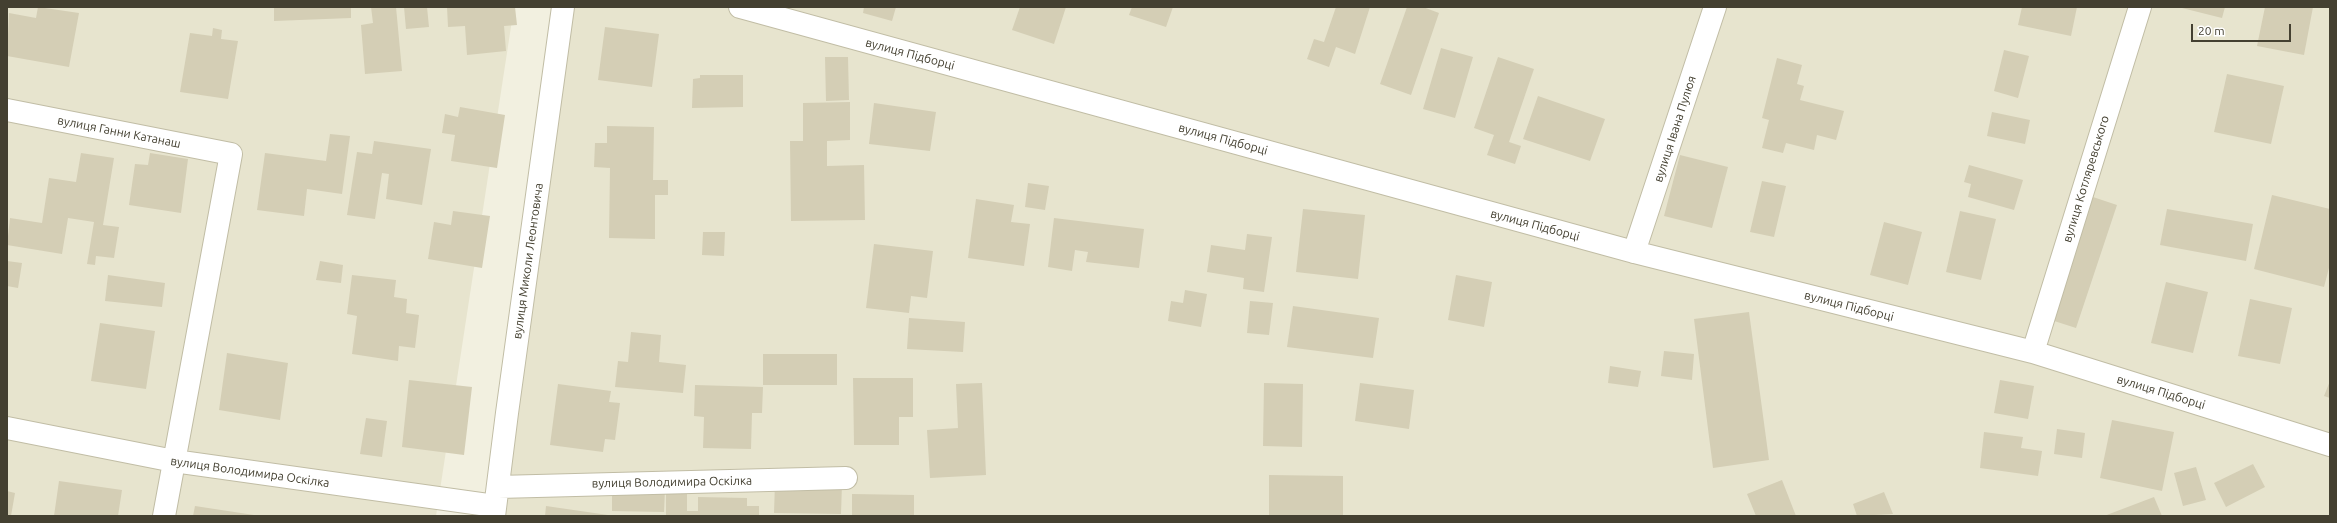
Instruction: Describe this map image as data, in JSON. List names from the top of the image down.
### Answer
{
  "streets": {
    "street": [
      "вулиця Підборці",
      "вулиця Івана Пулюя",
      "вулиця Ганни Катанаш",
      "вулиця Котляревського",
      "вулиця Миколи Леонтовича",
      "вулиця Володимира Оскілка"
    ]
  },
  "crossings": [
    ["вулиця Підборці", "вулиця Івана Пулюя"],
    ["вулиця Підборці", "вулиця Котляревського"],
    ["вулиця Ганни Катанаш", "вулиця Володимира Оскілка"],
    ["вулиця Миколи Леонтовича", "вулиця Володимира Оскілка"]
  ],
  "scale_bar": "20 m"
}
